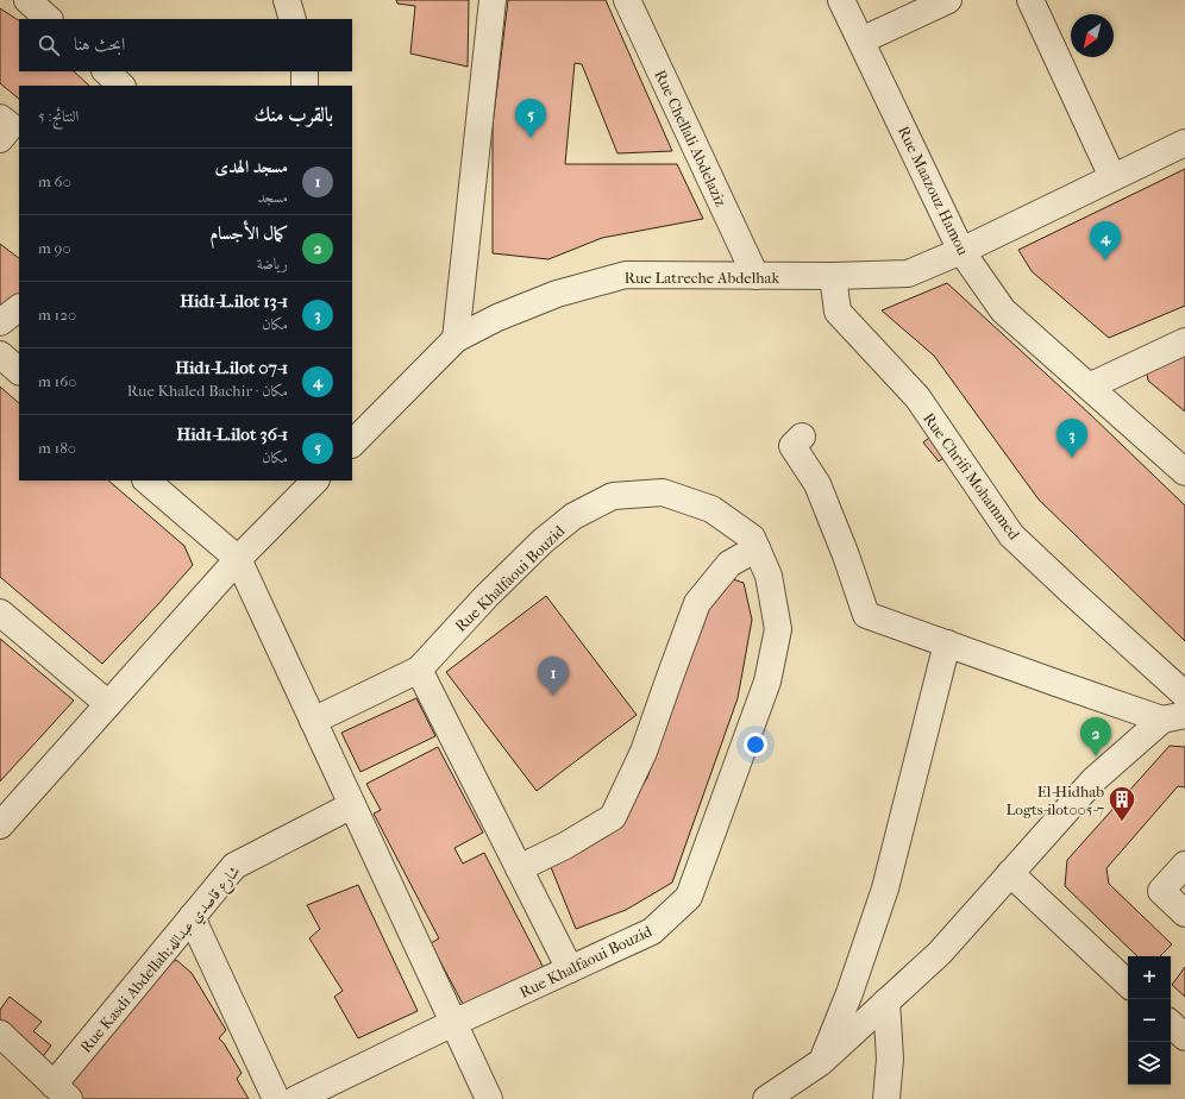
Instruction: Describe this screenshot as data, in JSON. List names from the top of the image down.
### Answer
{
  "streets": {
    "street": [
      "Rue Chellali Abdelaziz",
      "Rue Maazouz Hamou",
      "Rue Latreche Abdelhak",
      "Rue Chrifi Mohammed",
      "Rue Khalfaoui Bouzid",
      "Rue Kasdi Abdellah;شارع قاصدي عبدالله"
    ]
  },
  "crossings": [
    ["Rue Chellali Abdelaziz", "Rue Latreche Abdelhak"],
    ["Rue Maazouz Hamou", "Rue Latreche Abdelhak"],
    ["Rue Latreche Abdelhak", "Rue Chrifi Mohammed"]
  ],
  "places": {
    "building": ["El-Hidhab Logts-ilot005-7"]
  },
  "north": "bottom left",
  "page": {
    "search": "ابحث هنا",
    "heading": ["بالقرب منك", "النتائج: 5"],
    "pins": [
      "5",
      "4",
      "3",
      "1",
      "2"
    ],
    "list": [
      {
        "mark": "1",
        "name": "مسجد الهدى",
        "note": "مسجد",
        "value": "60 m"
      },
      {
        "mark": "2",
        "name": "كمال الأجسام",
        "note": "رياضة",
        "value": "90 m"
      },
      {
        "mark": "3",
        "name": "Hid1-L.ilot 13-1",
        "note": "مكان",
        "value": "120 m"
      },
      {
        "mark": "4",
        "name": "Hid1-L.ilot 07-1",
        "note": "مكان · Rue Khaled Bachir",
        "value": "160 m"
      },
      {
        "mark": "5",
        "name": "Hid1-L.ilot 36-1",
        "note": "مكان",
        "value": "180 m"
      }
    ],
    "map_buttons": ["+", "−"]
  }
}
